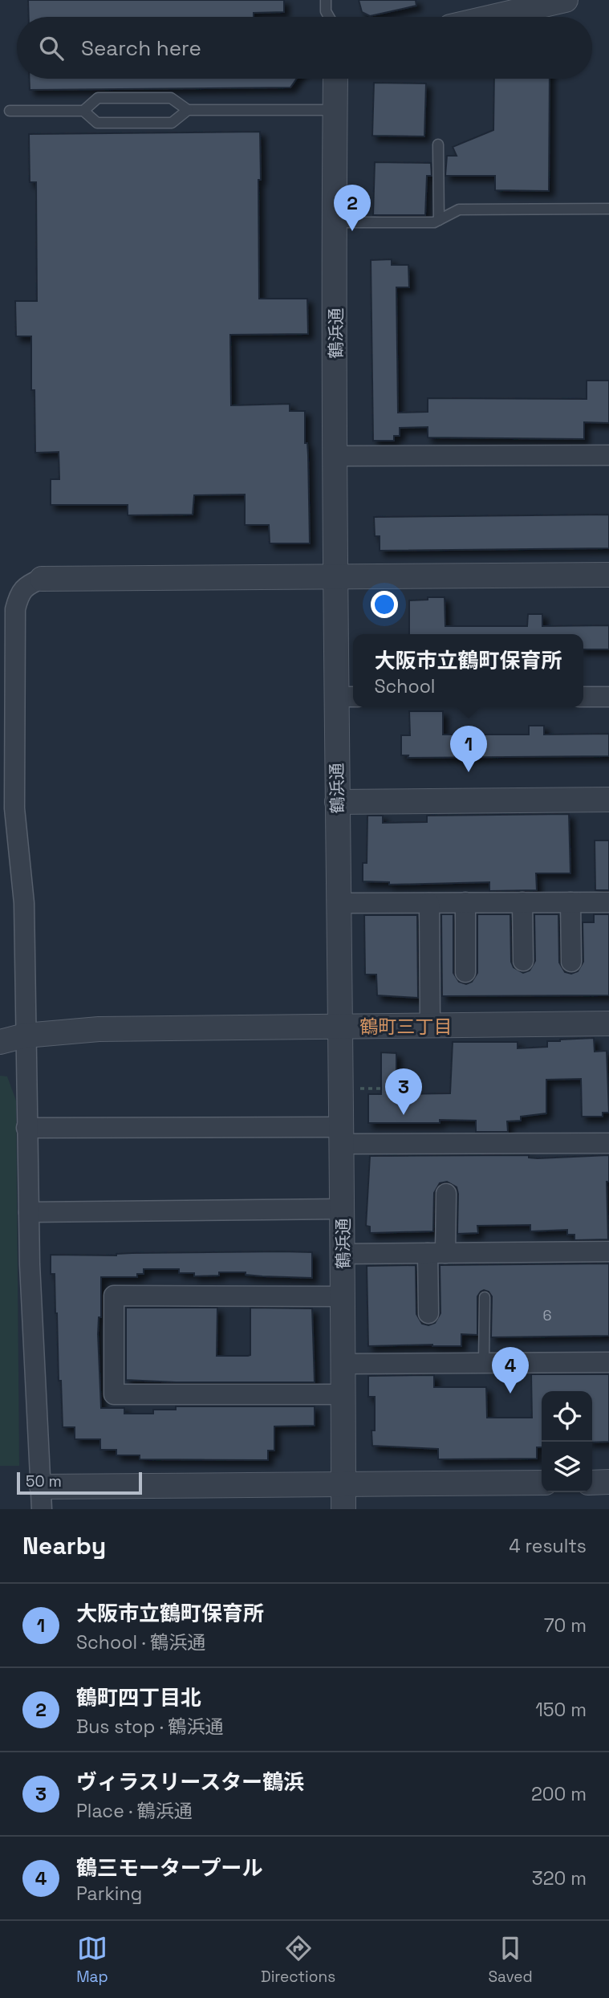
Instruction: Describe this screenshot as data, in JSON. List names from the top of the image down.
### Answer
{
  "streets": {
    "street": ["鶴浜通"]
  },
  "districts": ["鶴町三丁目"],
  "house_numbers": ["6"],
  "scale_bar": "50 m",
  "page": {
    "search": "Search here",
    "pins": [
      "2",
      "1",
      "3",
      "4"
    ],
    "popup": ["大阪市立鶴町保育所", "School"],
    "scale": "50 m",
    "heading": ["Nearby", "4 results"],
    "list": [
      {
        "mark": "1",
        "name": "大阪市立鶴町保育所",
        "note": "School · 鶴浜通",
        "value": "70 m"
      },
      {
        "mark": "2",
        "name": "鶴町四丁目北",
        "note": "Bus stop · 鶴浜通",
        "value": "150 m"
      },
      {
        "mark": "3",
        "name": "ヴィラスリースター鶴浜",
        "note": "Place · 鶴浜通",
        "value": "200 m"
      },
      {
        "mark": "4",
        "name": "鶴三モータープール",
        "note": "Parking",
        "value": "320 m"
      }
    ],
    "nav": ["Map", "Directions", "Saved"]
  }
}
